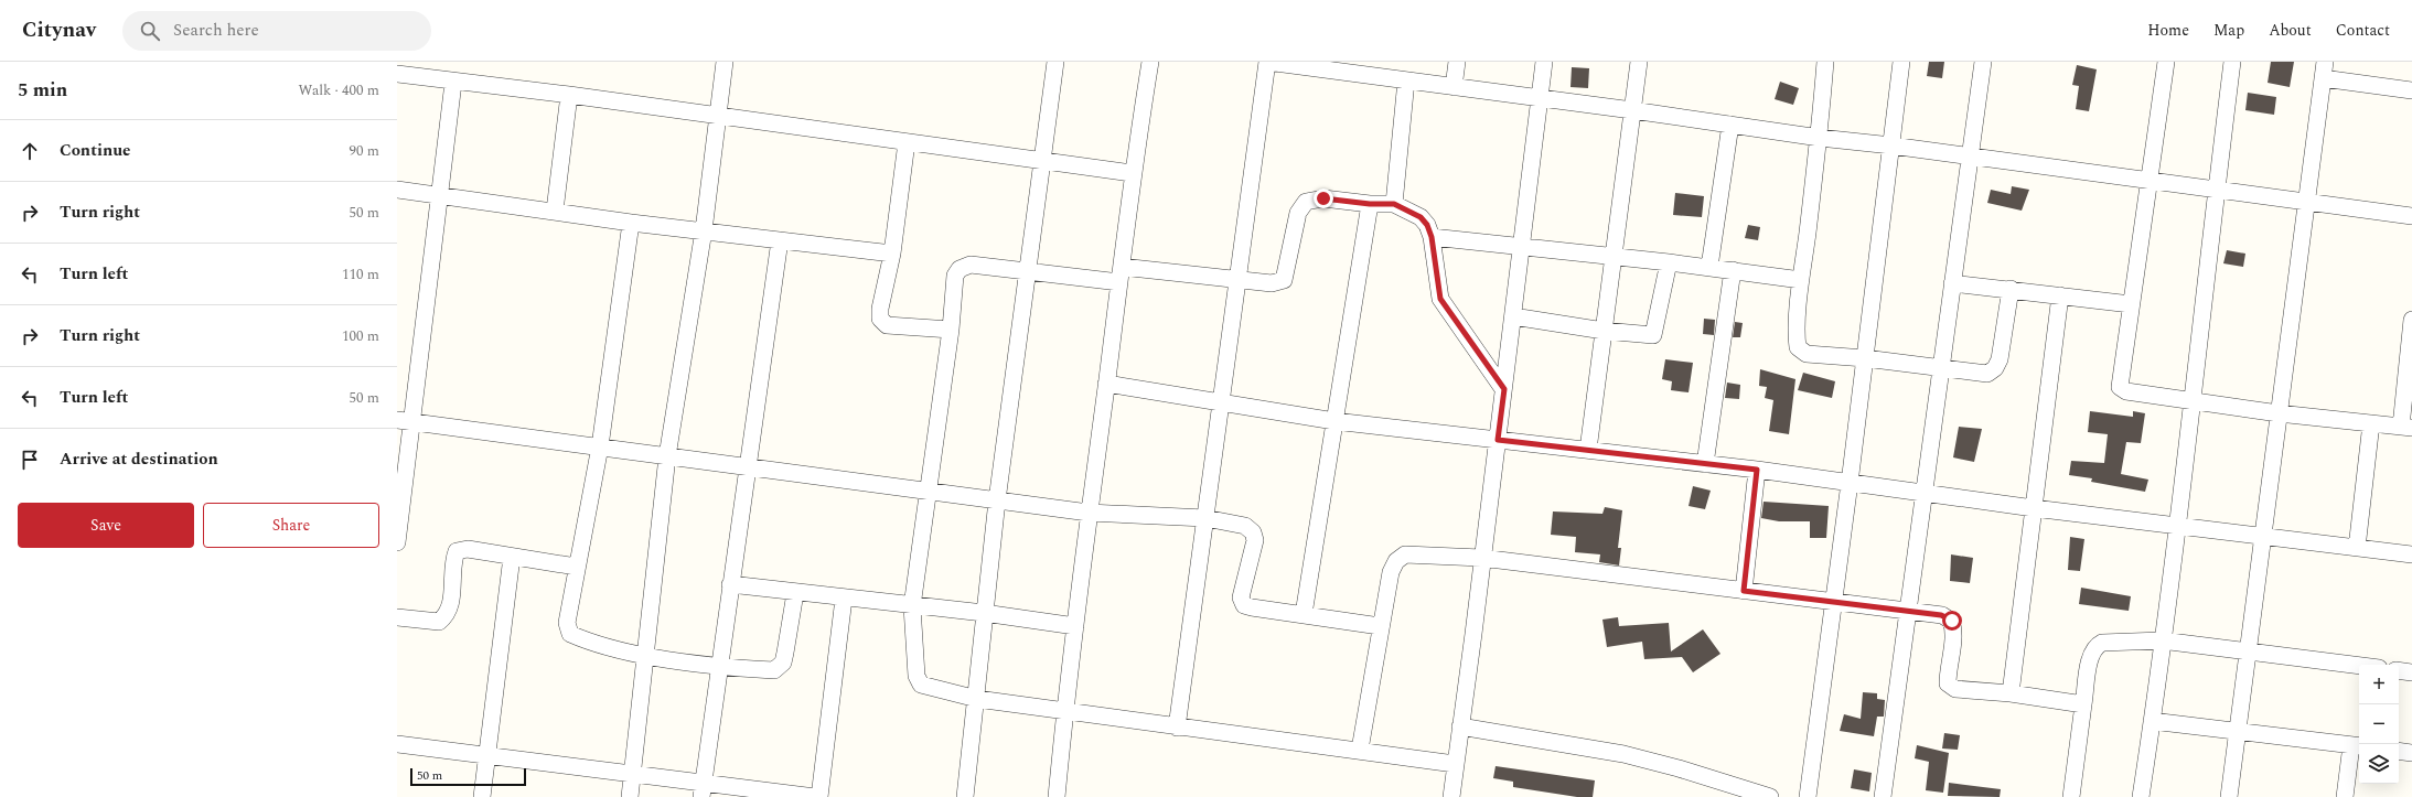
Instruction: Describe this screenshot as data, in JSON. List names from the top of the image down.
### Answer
{
  "scale_bar": "50 m",
  "page": {
    "header": "Citynav",
    "search": "Search here",
    "nav": [
      "Home",
      "Map",
      "About",
      "Contact"
    ],
    "heading": ["5 min", "Walk · 400 m"],
    "list": [
      ["Continue", "90 m"],
      ["Turn right", "50 m"],
      ["Turn left", "110 m"],
      ["Turn right", "100 m"],
      ["Turn left", "50 m"],
      "Arrive at destination"
    ],
    "buttons": ["Save", "Share"],
    "map_buttons": ["+", "−"],
    "scale": "50 m"
  }
}
